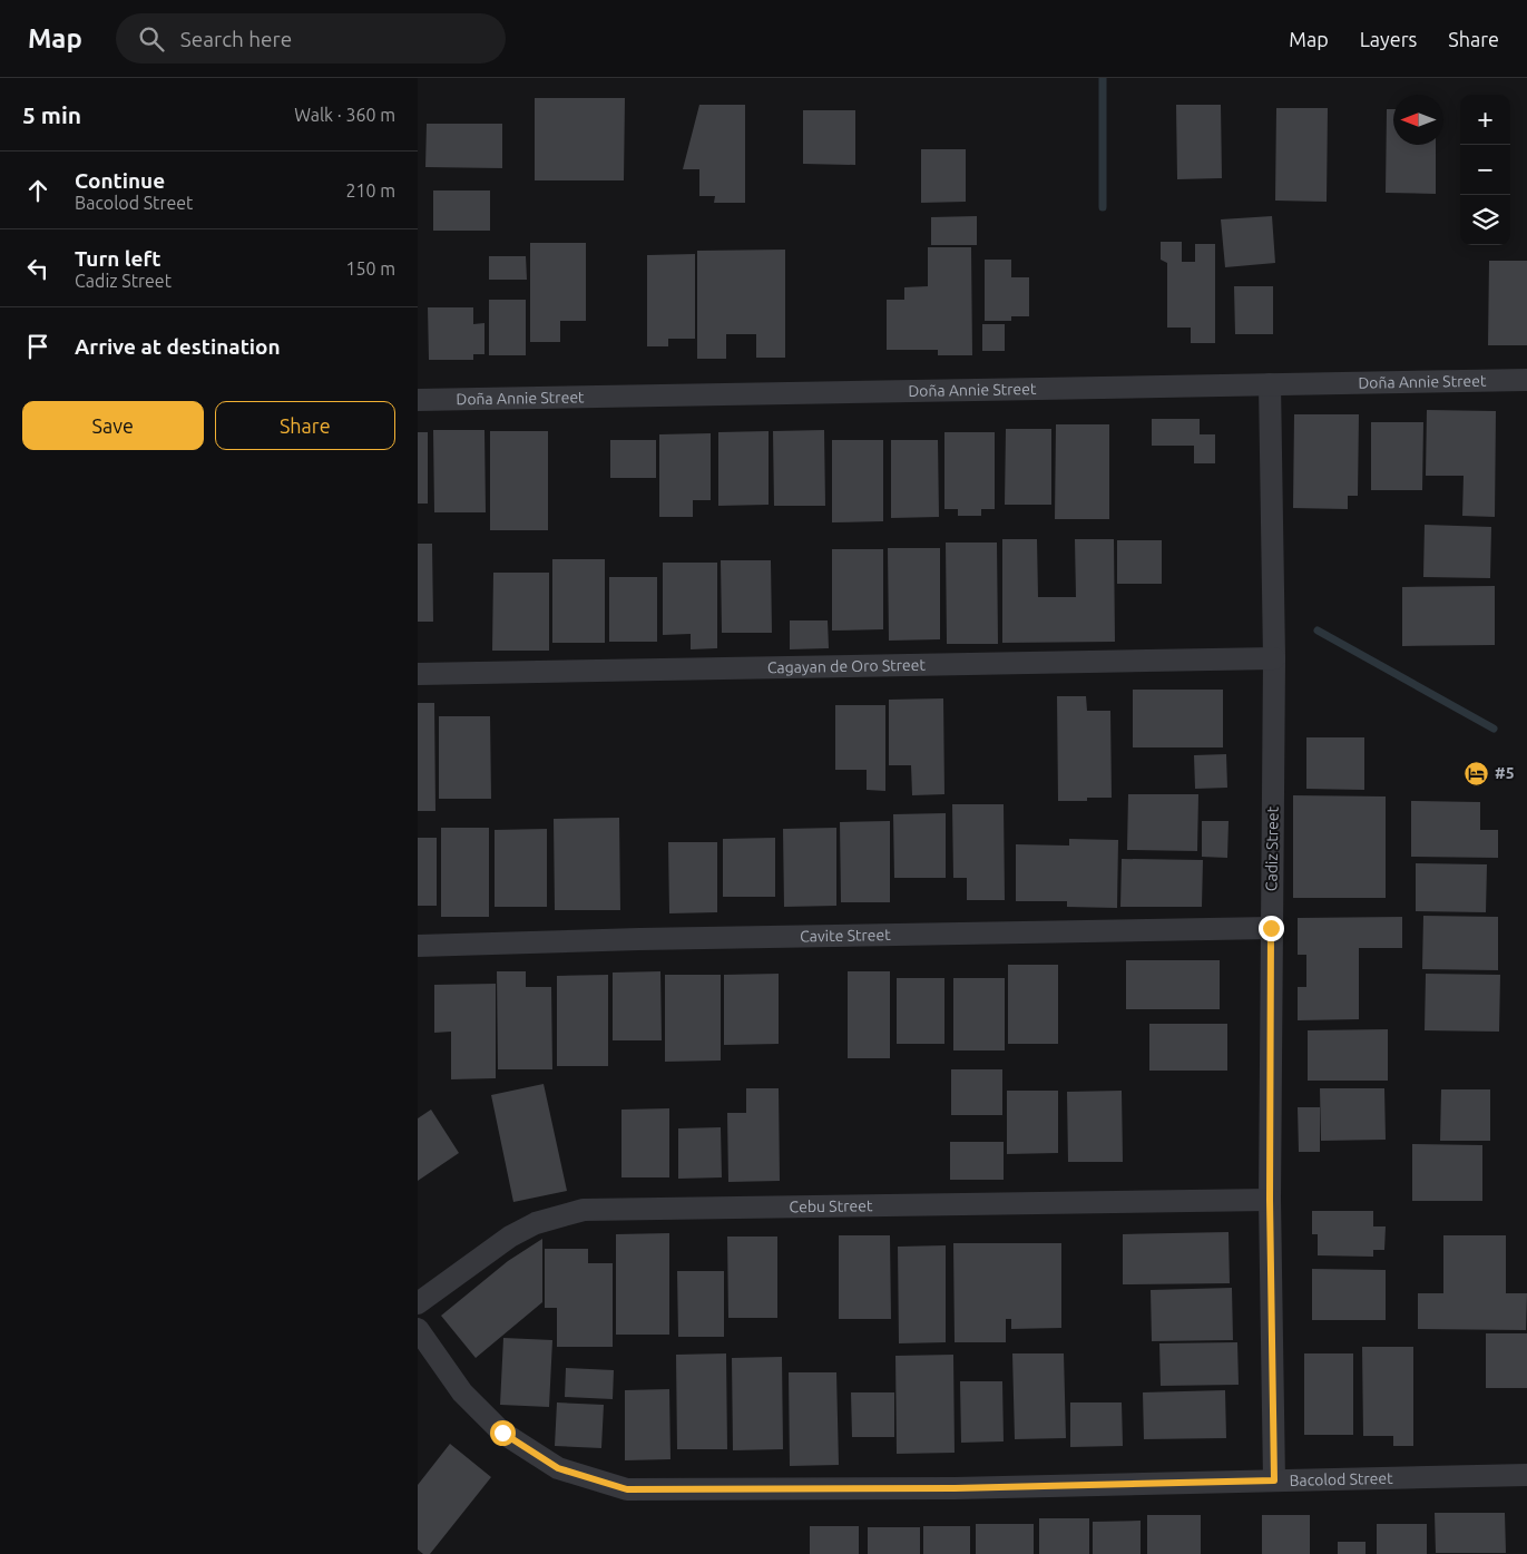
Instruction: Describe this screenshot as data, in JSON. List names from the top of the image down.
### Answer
{
  "streets": {
    "street": [
      "Doña Annie Street",
      "Cagayan de Oro Street",
      "Cadiz Street",
      "Cavite Street",
      "Cebu Street",
      "Bacolod Street"
    ]
  },
  "crossings": [
    ["Doña Annie Street", "Cadiz Street"],
    ["Cagayan de Oro Street", "Cadiz Street"],
    ["Cadiz Street", "Cavite Street"],
    ["Cadiz Street", "Cebu Street"],
    ["Cadiz Street", "Bacolod Street"]
  ],
  "places": {
    "hotel": ["#5"]
  },
  "north": "left",
  "page": {
    "header": "Map",
    "search": "Search here",
    "nav": ["Map", "Layers", "Share"],
    "heading": ["5 min", "Walk · 360 m"],
    "map_buttons": ["+", "−"],
    "list": [
      ["Continue", "Bacolod Street", "210 m"],
      ["Turn left", "Cadiz Street", "150 m"],
      "Arrive at destination"
    ],
    "buttons": ["Save", "Share"]
  }
}
